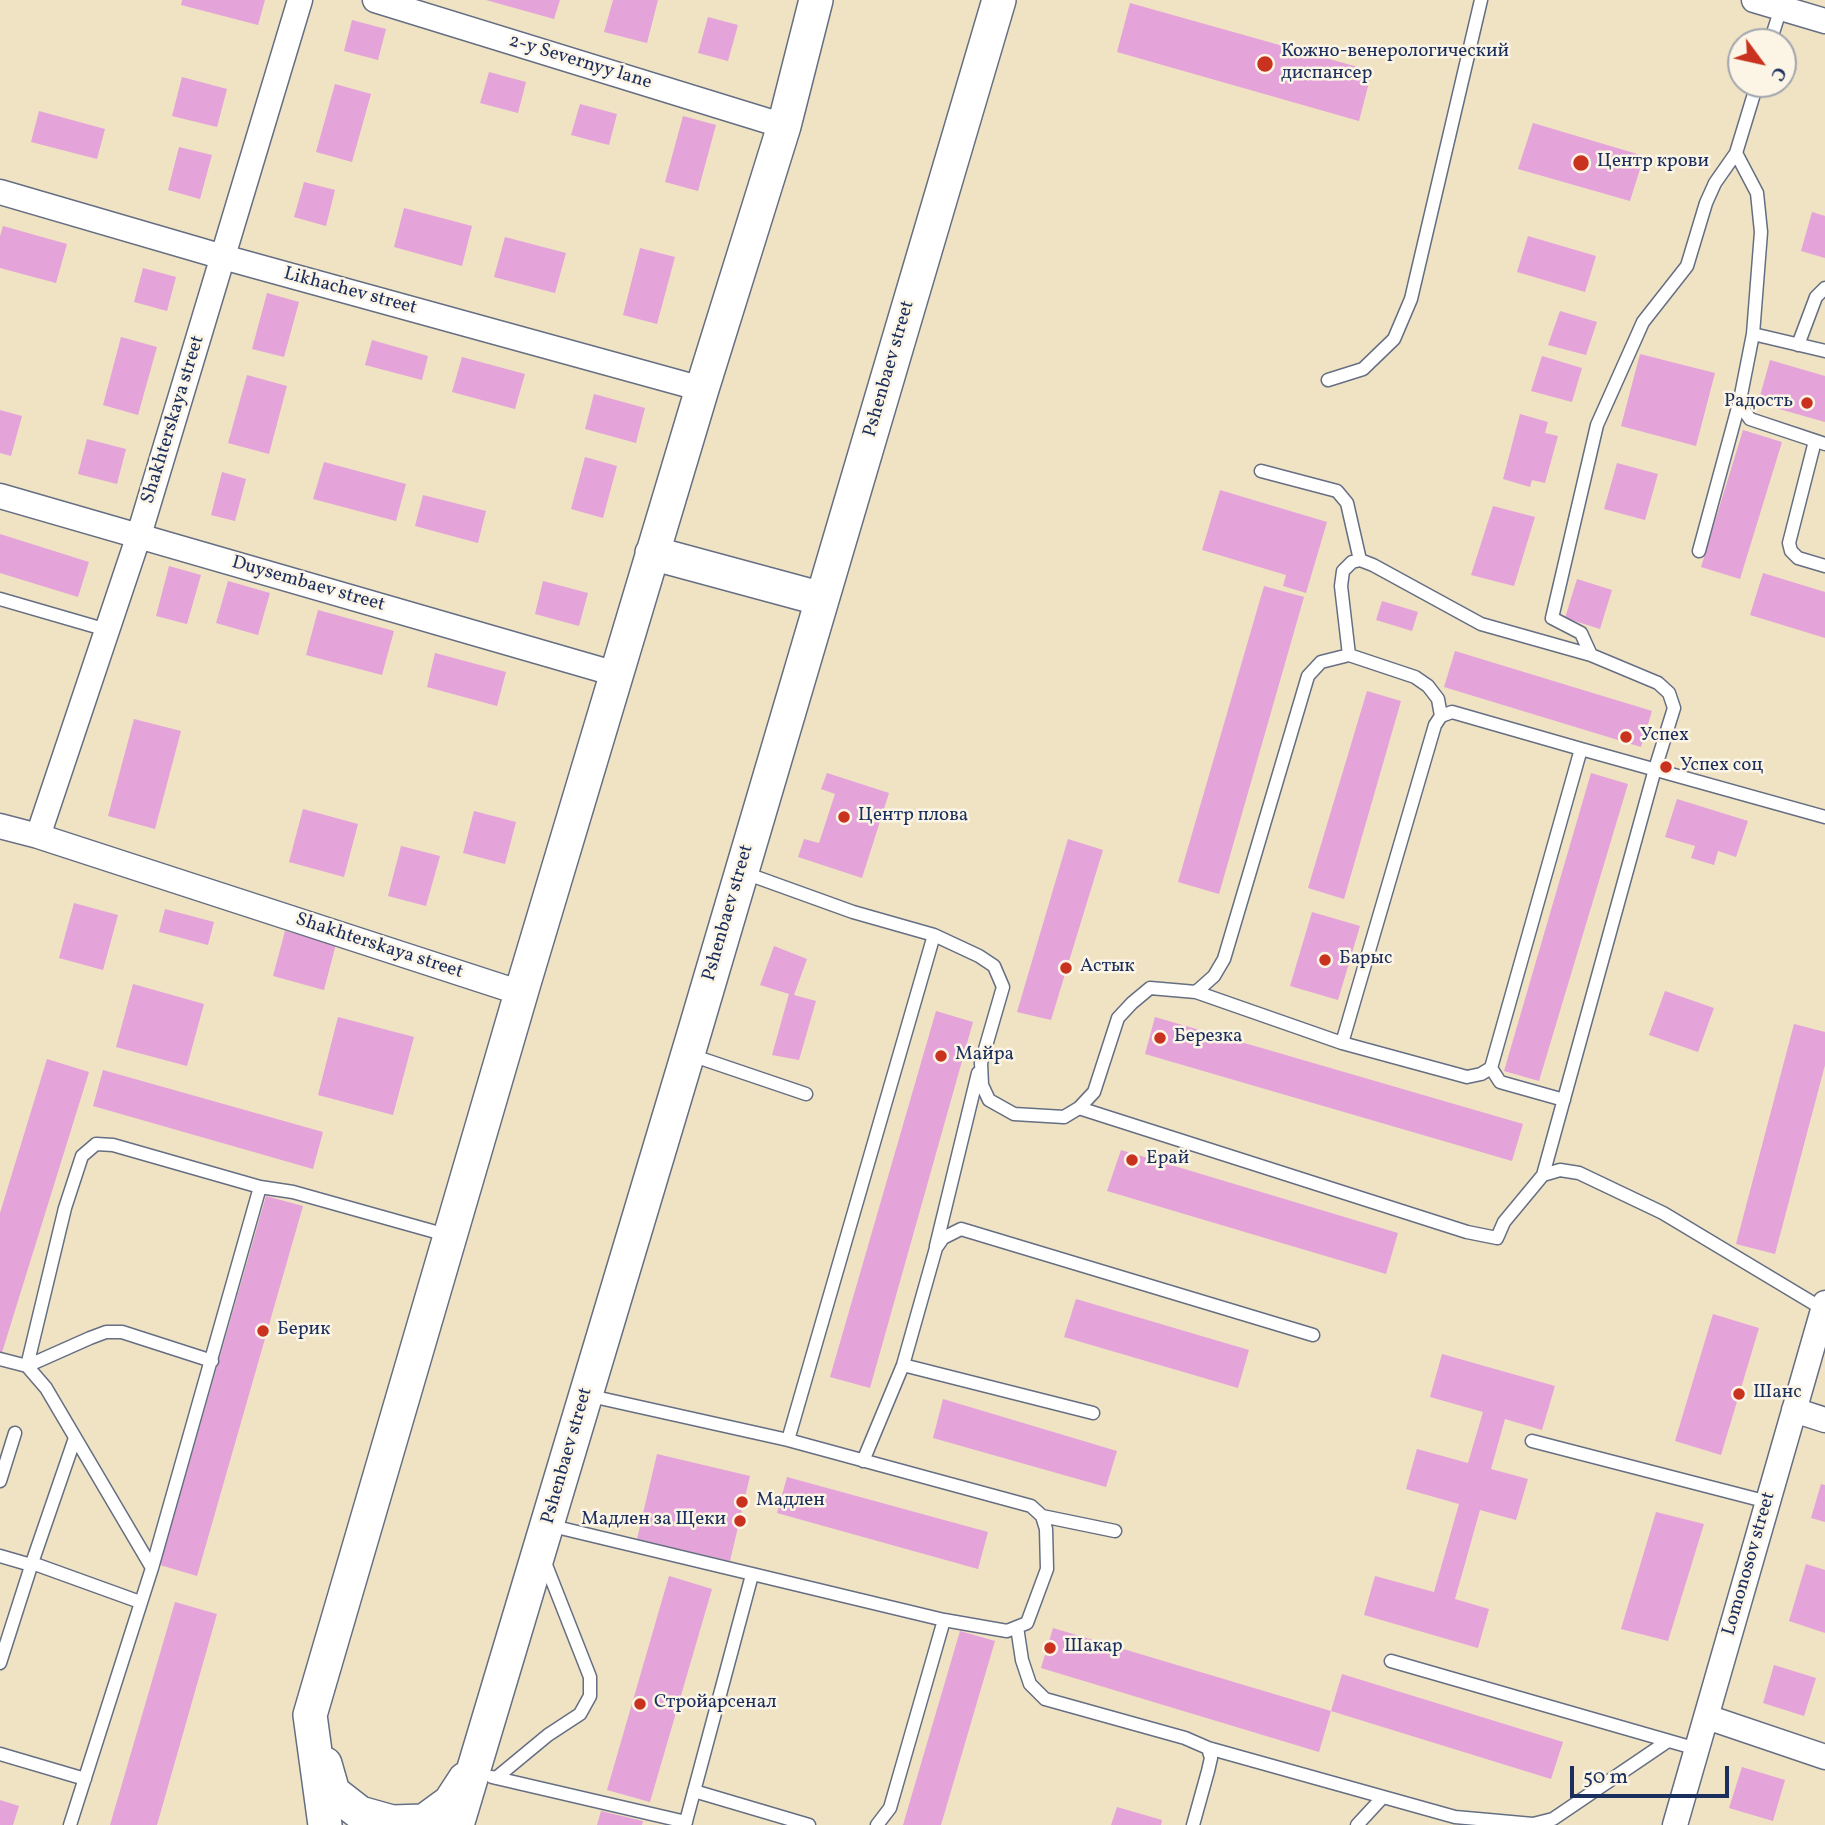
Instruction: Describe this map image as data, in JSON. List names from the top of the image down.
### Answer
{
  "streets": {
    "main road": ["Pshenbaev street"],
    "street": [
      "2-y Severnyy lane",
      "Likhachev street",
      "Shakhterskaya street",
      "Duysembaev street",
      "Lomonosov street"
    ]
  },
  "crossings": [
    ["Likhachev street", "Shakhterskaya street"],
    ["Shakhterskaya street", "Duysembaev street"]
  ],
  "places": [
    "Кожно-венерологический диспансер",
    "Центр крови",
    "Радость",
    "Успех",
    "Успех соц",
    "Центр плова",
    "Барыс",
    "Астык",
    "Березка",
    "Майра",
    "Ерай",
    "Берик",
    "Шанс",
    "Мадлен",
    "Мадлен за Щеки",
    "Шакар",
    "Стройарсенал"
  ],
  "scale_bar": "50 m",
  "north": "bottom right"
}
